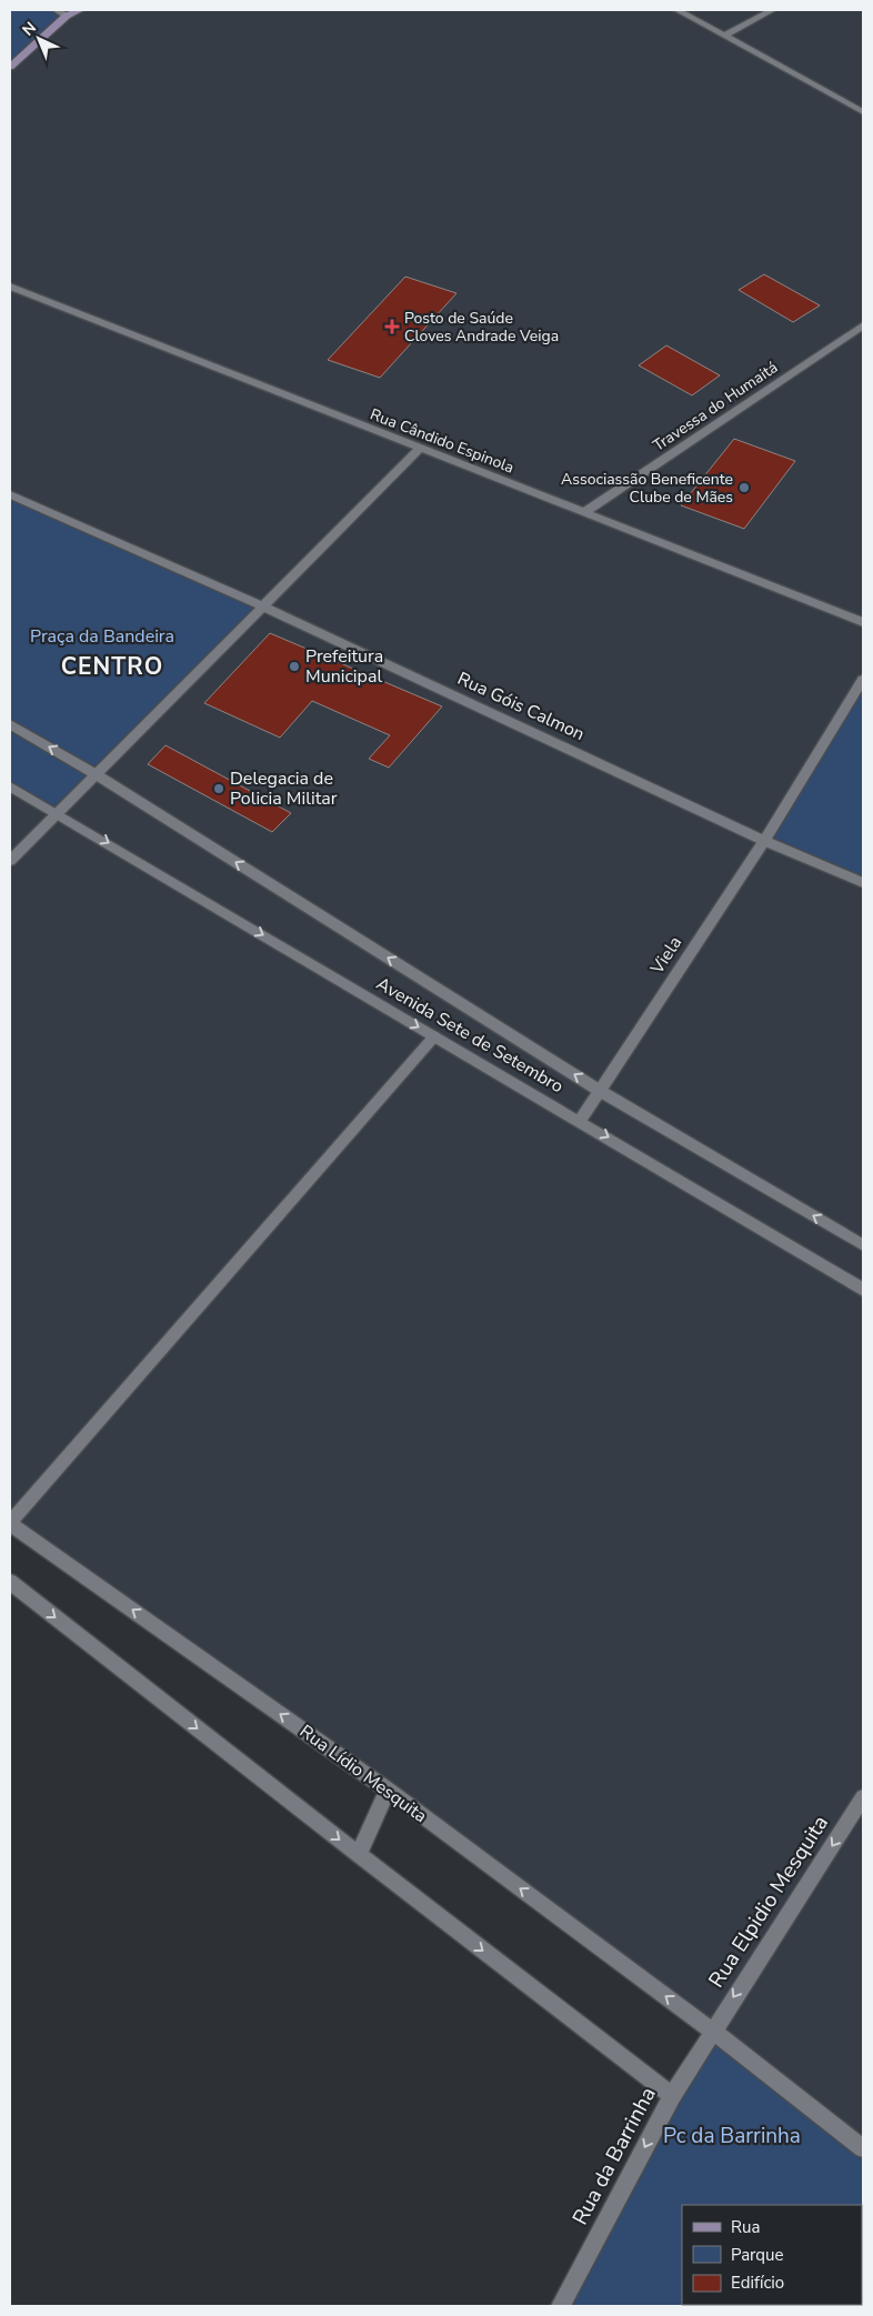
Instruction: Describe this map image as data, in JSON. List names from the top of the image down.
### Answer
{
  "streets": {
    "street": [
      "Travessa do Humaitá",
      "Rua Cândido Espinola",
      "Rua Góis Calmon",
      "Viela",
      "Avenida Sete de Setembro",
      "Rua Lídio Mesquita",
      "Rua Elpidio Mesquita",
      "Rua da Barrinha"
    ]
  },
  "crossings": [
    ["Travessa do Humaitá", "Rua Cândido Espinola"],
    ["Rua Góis Calmon", "Viela"],
    ["Viela", "Avenida Sete de Setembro"],
    ["Rua Lídio Mesquita", "Rua Elpidio Mesquita"],
    ["Rua Lídio Mesquita", "Rua da Barrinha"],
    ["Rua Elpidio Mesquita", "Rua da Barrinha"]
  ],
  "one_way": ["Rua Elpidio Mesquita", "Rua da Barrinha"],
  "districts": ["CENTRO"],
  "parks": ["Praça da Bandeira", "Pc da Barrinha"],
  "places": {
    "health": ["Posto de Saúde Cloves Andrade Veiga"],
    "other": ["Associassão Beneficente Clube de Mães", "Prefeitura Municipal", "Delegacia de Policia Militar"]
  },
  "legend": ["Rua", "Parque", "Edifício"],
  "north": "top left"
}
